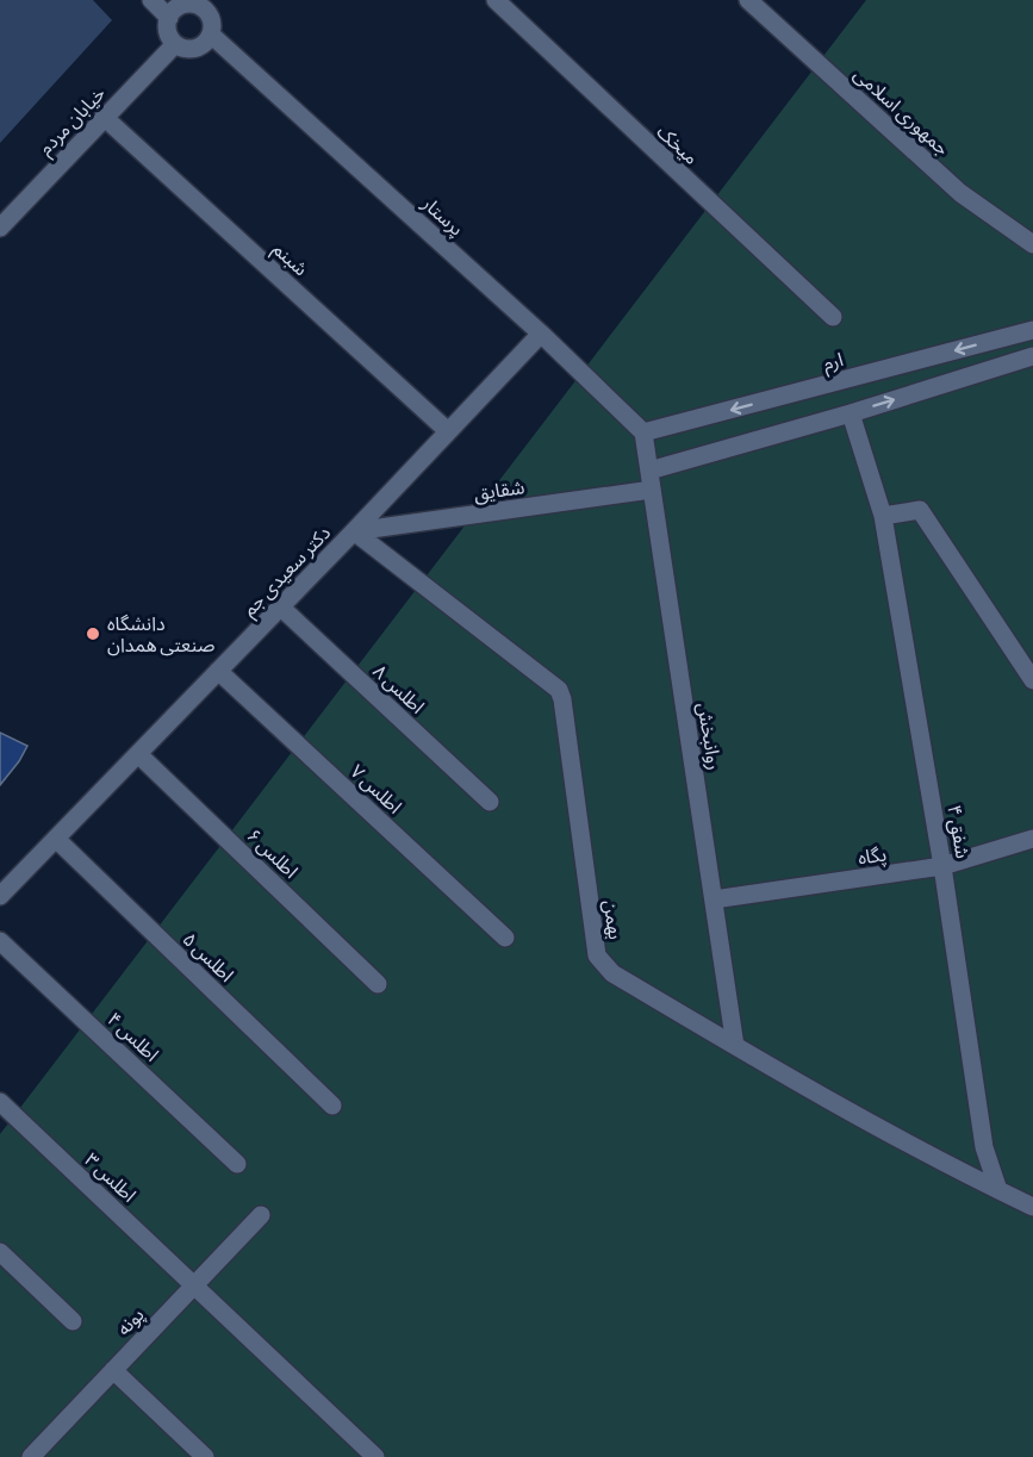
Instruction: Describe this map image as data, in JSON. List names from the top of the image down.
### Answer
{
  "streets": {
    "street": [
      "جمهوری اسلامی",
      "خیابان مردم",
      "میخک",
      "پرستار",
      "شبنم",
      "ارم",
      "شقایق",
      "دکتر سعیدی جم",
      "اطلس ۸",
      "روانبخش",
      "اطلس ۷",
      "شفق ۴",
      "اطلس ۶",
      "پگاه",
      "بهمن",
      "اطلس ۵",
      "اطلس ۴",
      "اطلس ۳",
      "پونه"
    ]
  },
  "crossings": [
    ["خیابان مردم", "پرستار"],
    ["خیابان مردم", "شبنم"],
    ["پرستار", "ارم"],
    ["پرستار", "دکتر سعیدی جم"],
    ["پرستار", "روانبخش"],
    ["شبنم", "دکتر سعیدی جم"],
    ["ارم", "روانبخش"],
    ["شقایق", "دکتر سعیدی جم"],
    ["شقایق", "روانبخش"],
    ["شقایق", "بهمن"],
    ["دکتر سعیدی جم", "اطلس ۸"],
    ["دکتر سعیدی جم", "اطلس ۷"],
    ["دکتر سعیدی جم", "اطلس ۶"],
    ["دکتر سعیدی جم", "بهمن"],
    ["دکتر سعیدی جم", "اطلس ۵"],
    ["روانبخش", "پگاه"],
    ["روانبخش", "بهمن"],
    ["شفق ۴", "پگاه"],
    ["شفق ۴", "بهمن"],
    ["اطلس ۳", "پونه"]
  ],
  "places": ["دانشگاه صنعتی همدان"]
}
